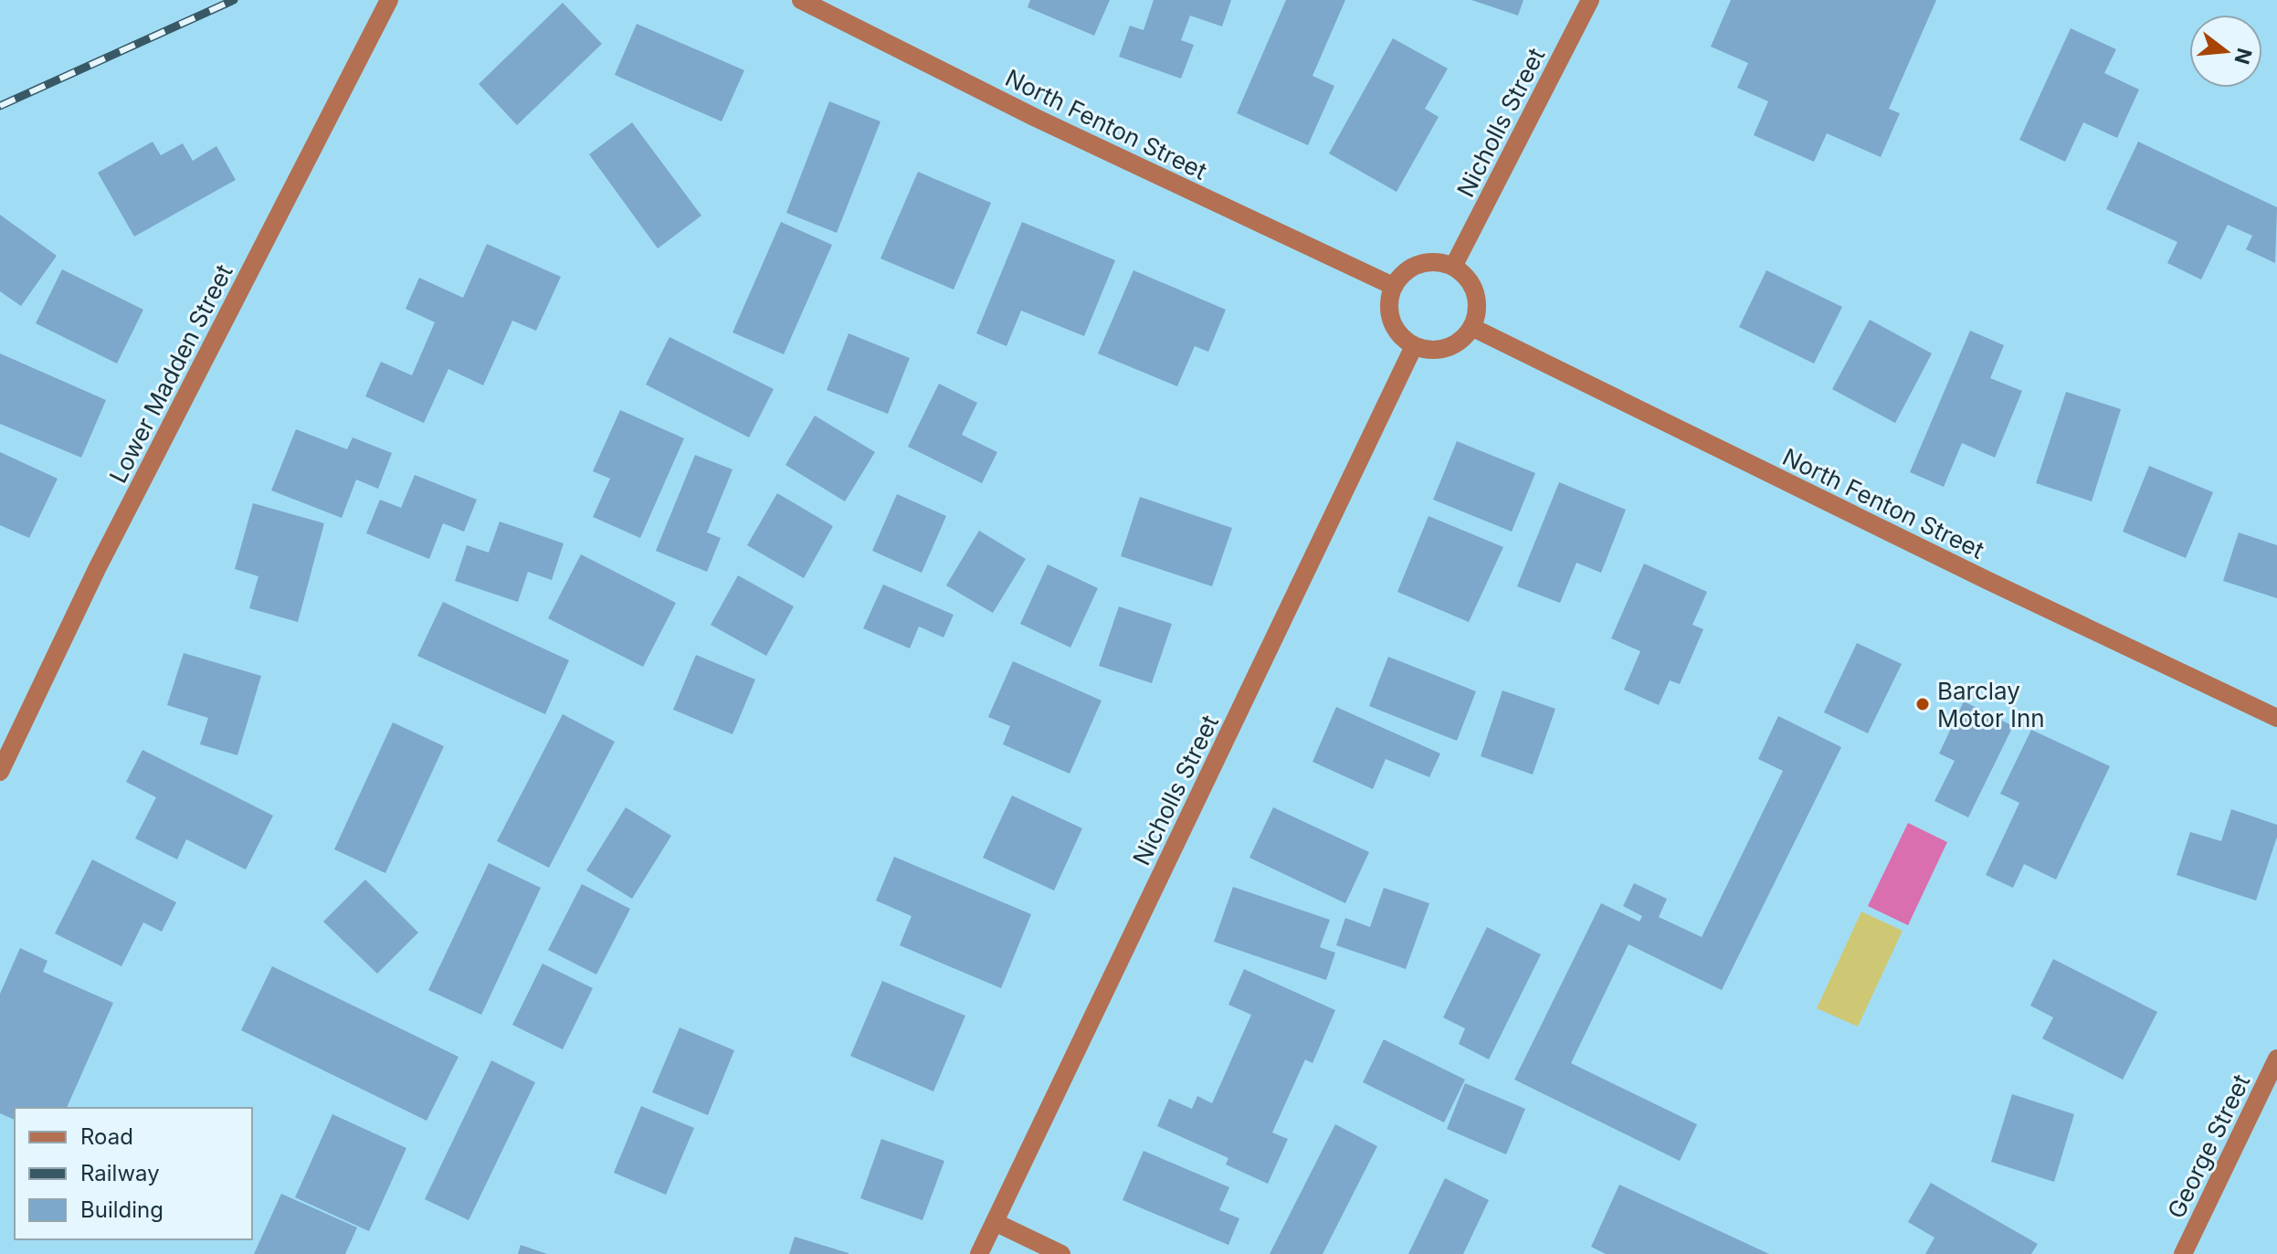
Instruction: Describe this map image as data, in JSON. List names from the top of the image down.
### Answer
{
  "streets": {
    "street": [
      "Nicholls Street",
      "North Fenton Street",
      "Lower Madden Street",
      "George Street"
    ]
  },
  "crossings": [
    ["Nicholls Street", "North Fenton Street"]
  ],
  "places": ["Barclay Motor Inn"],
  "legend": ["Road", "Railway", "Building"],
  "north": "right"
}
